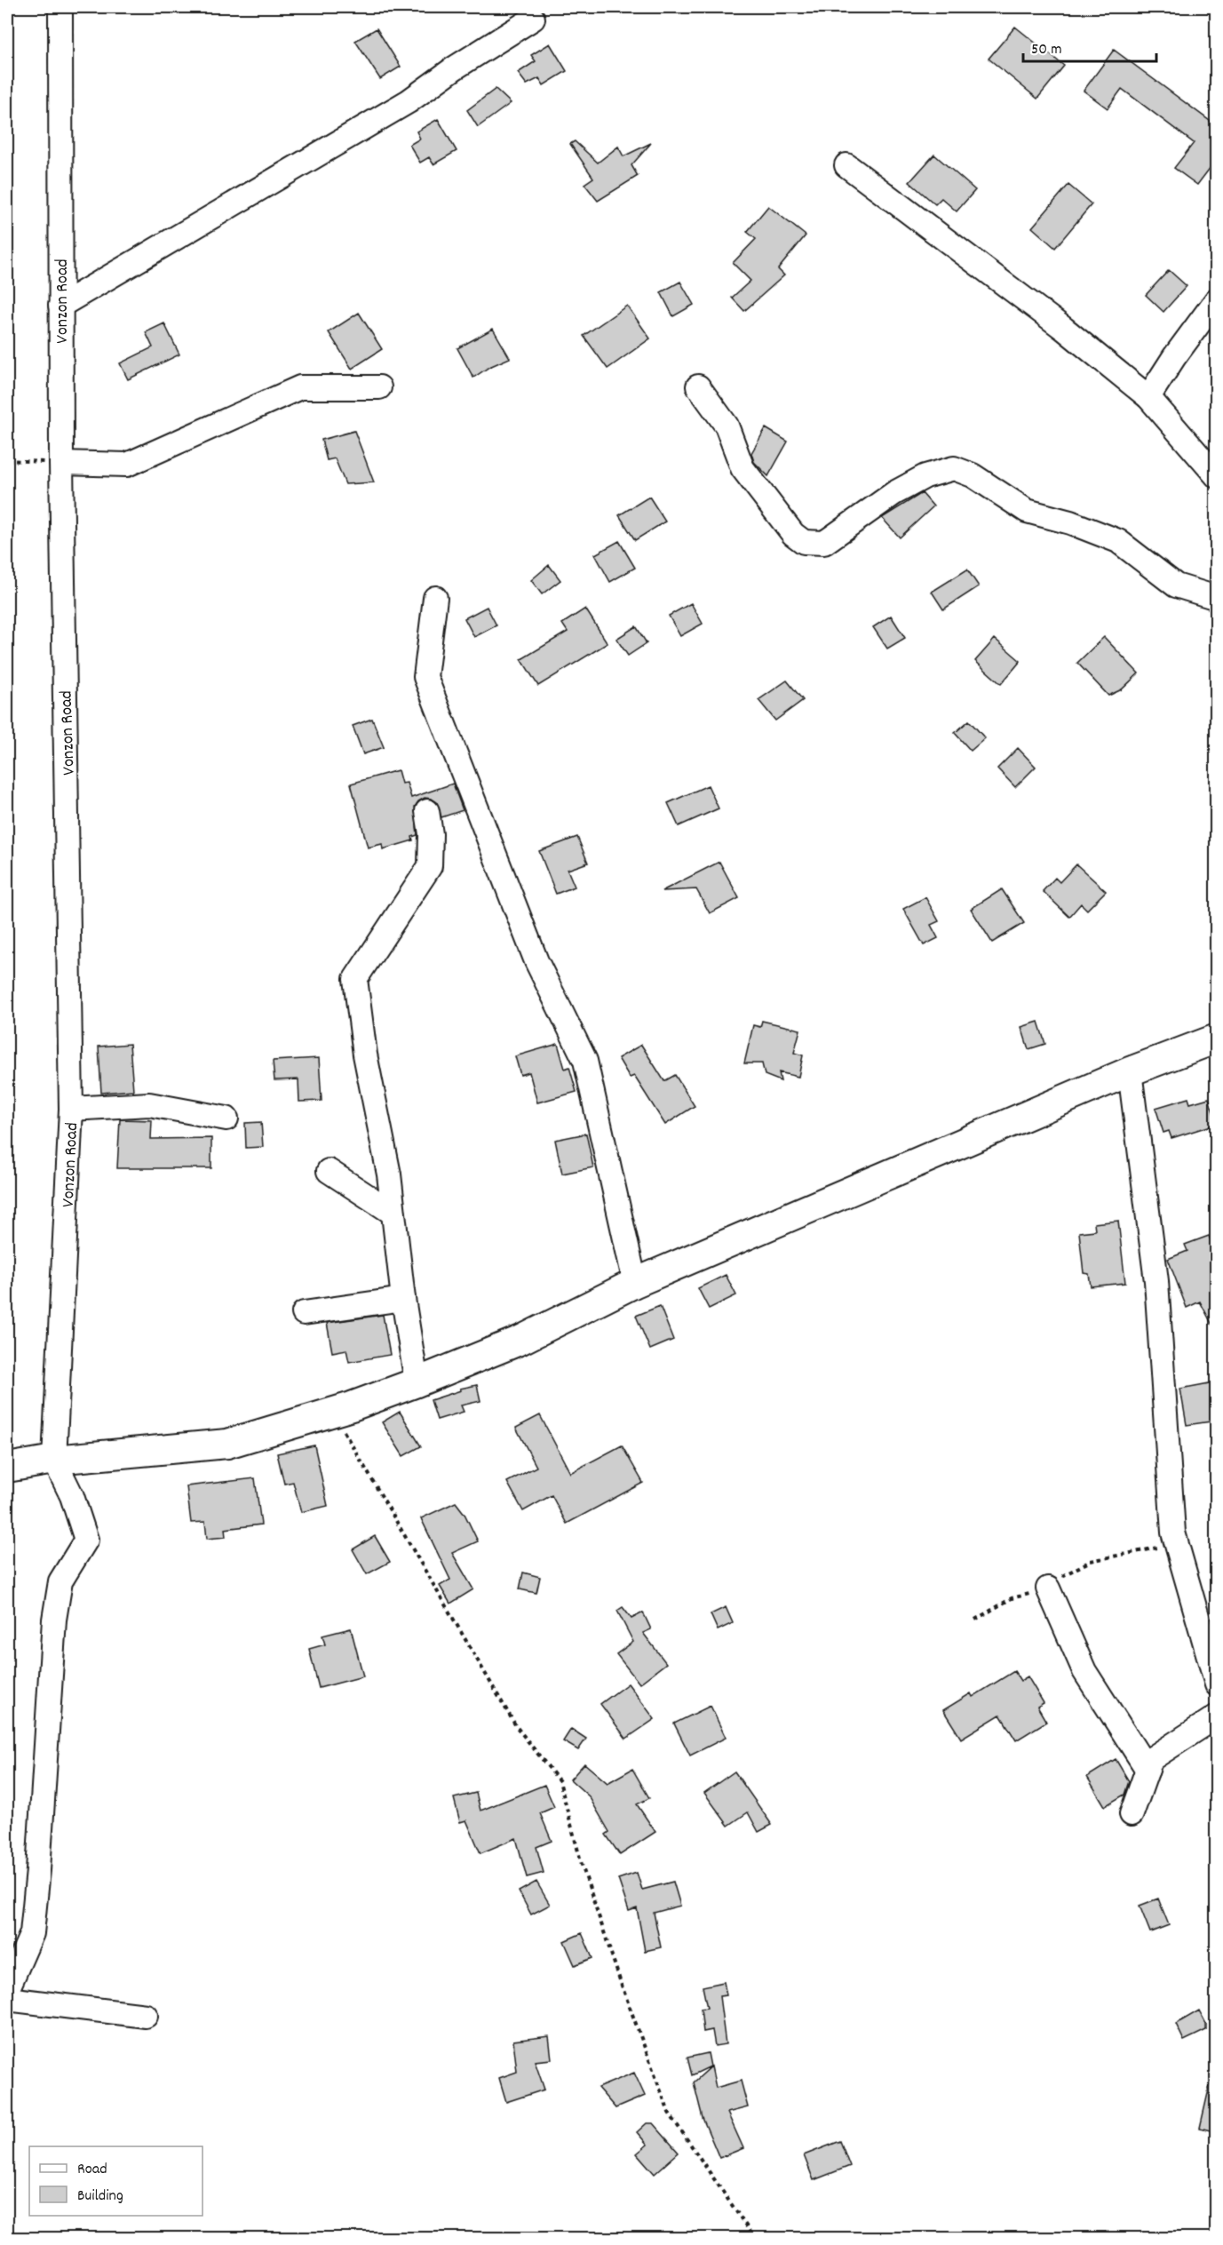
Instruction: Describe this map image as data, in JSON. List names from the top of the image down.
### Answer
{
  "streets": {
    "street": ["Vonzon Road"]
  },
  "legend": ["Road", "Building"],
  "scale_bar": "50 m"
}
